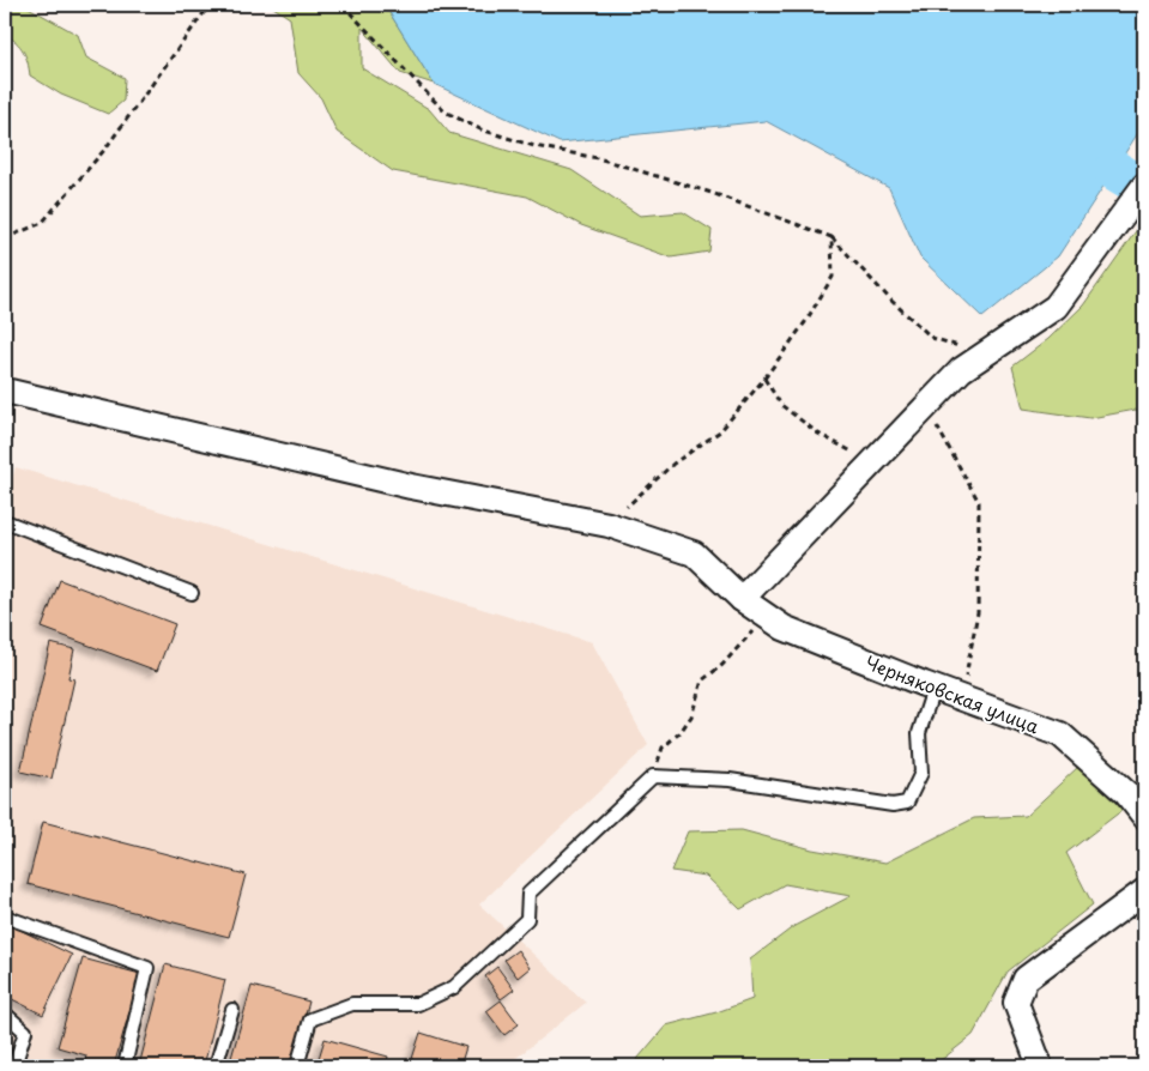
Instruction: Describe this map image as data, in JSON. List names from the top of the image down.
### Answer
{
  "streets": {
    "street": ["Черняковская улица"]
  }
}
